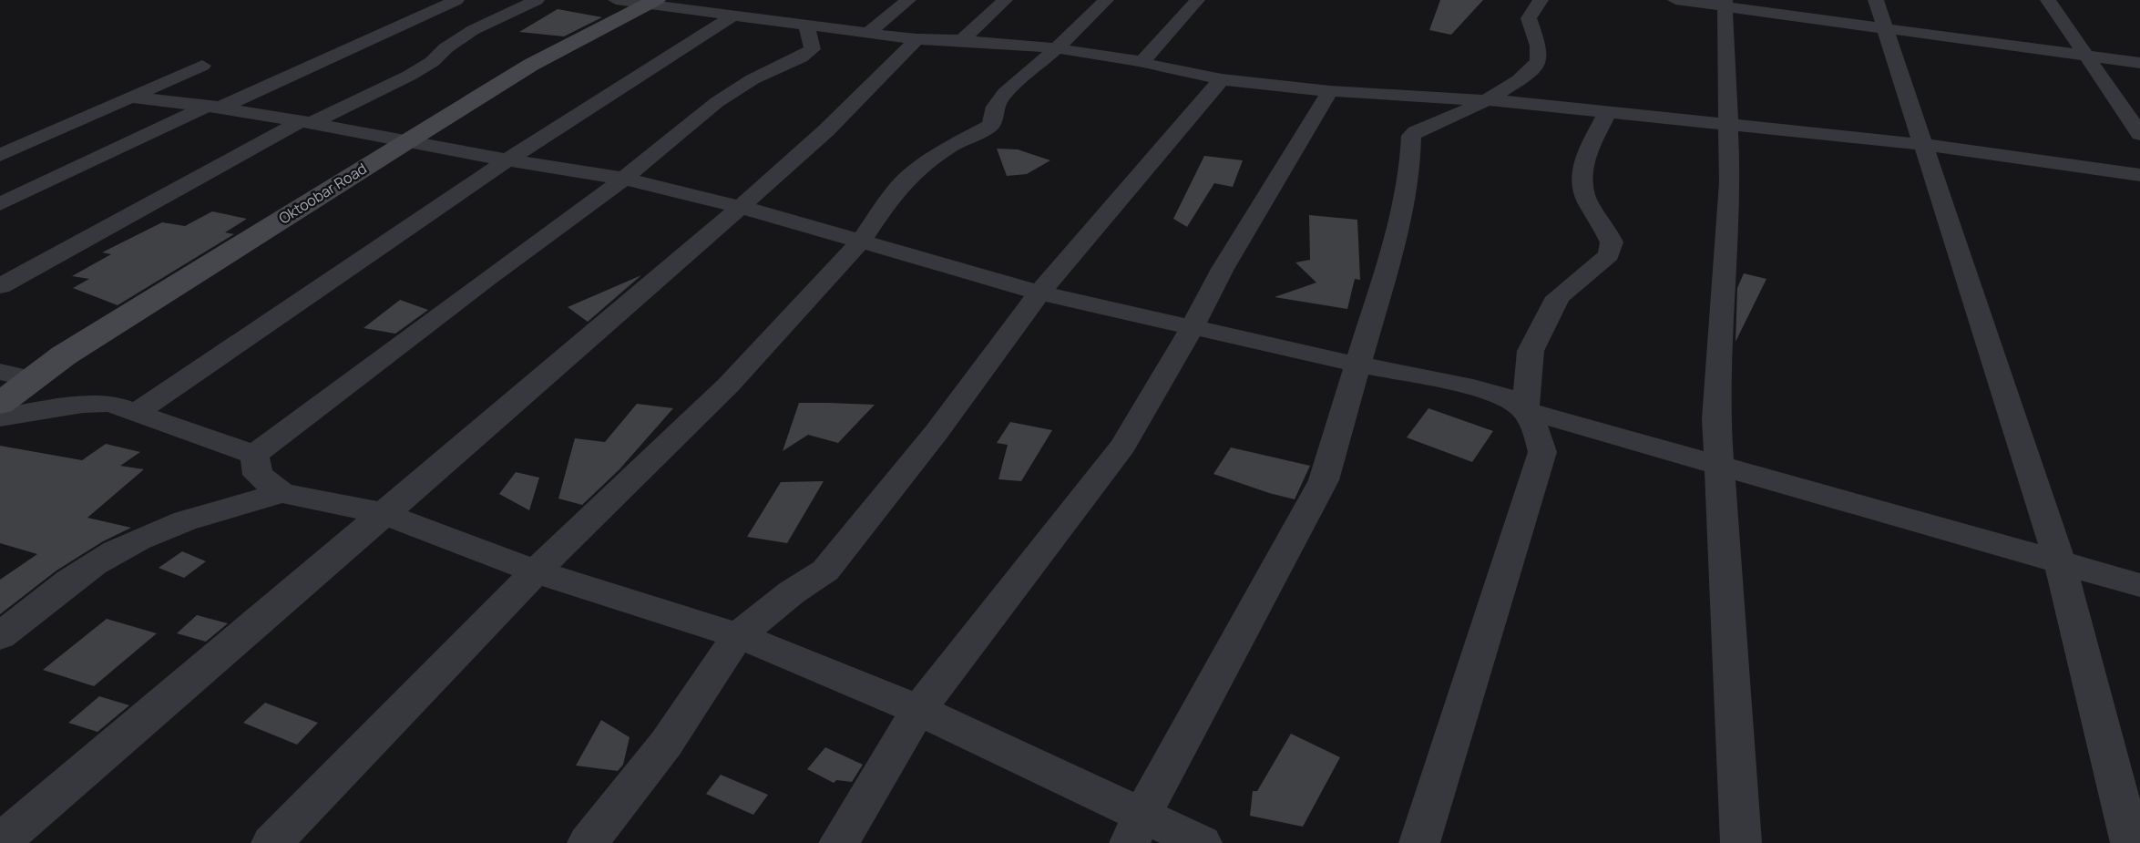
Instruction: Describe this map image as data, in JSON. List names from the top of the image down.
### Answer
{
  "streets": {
    "street": ["Oktoobar Road"]
  }
}
